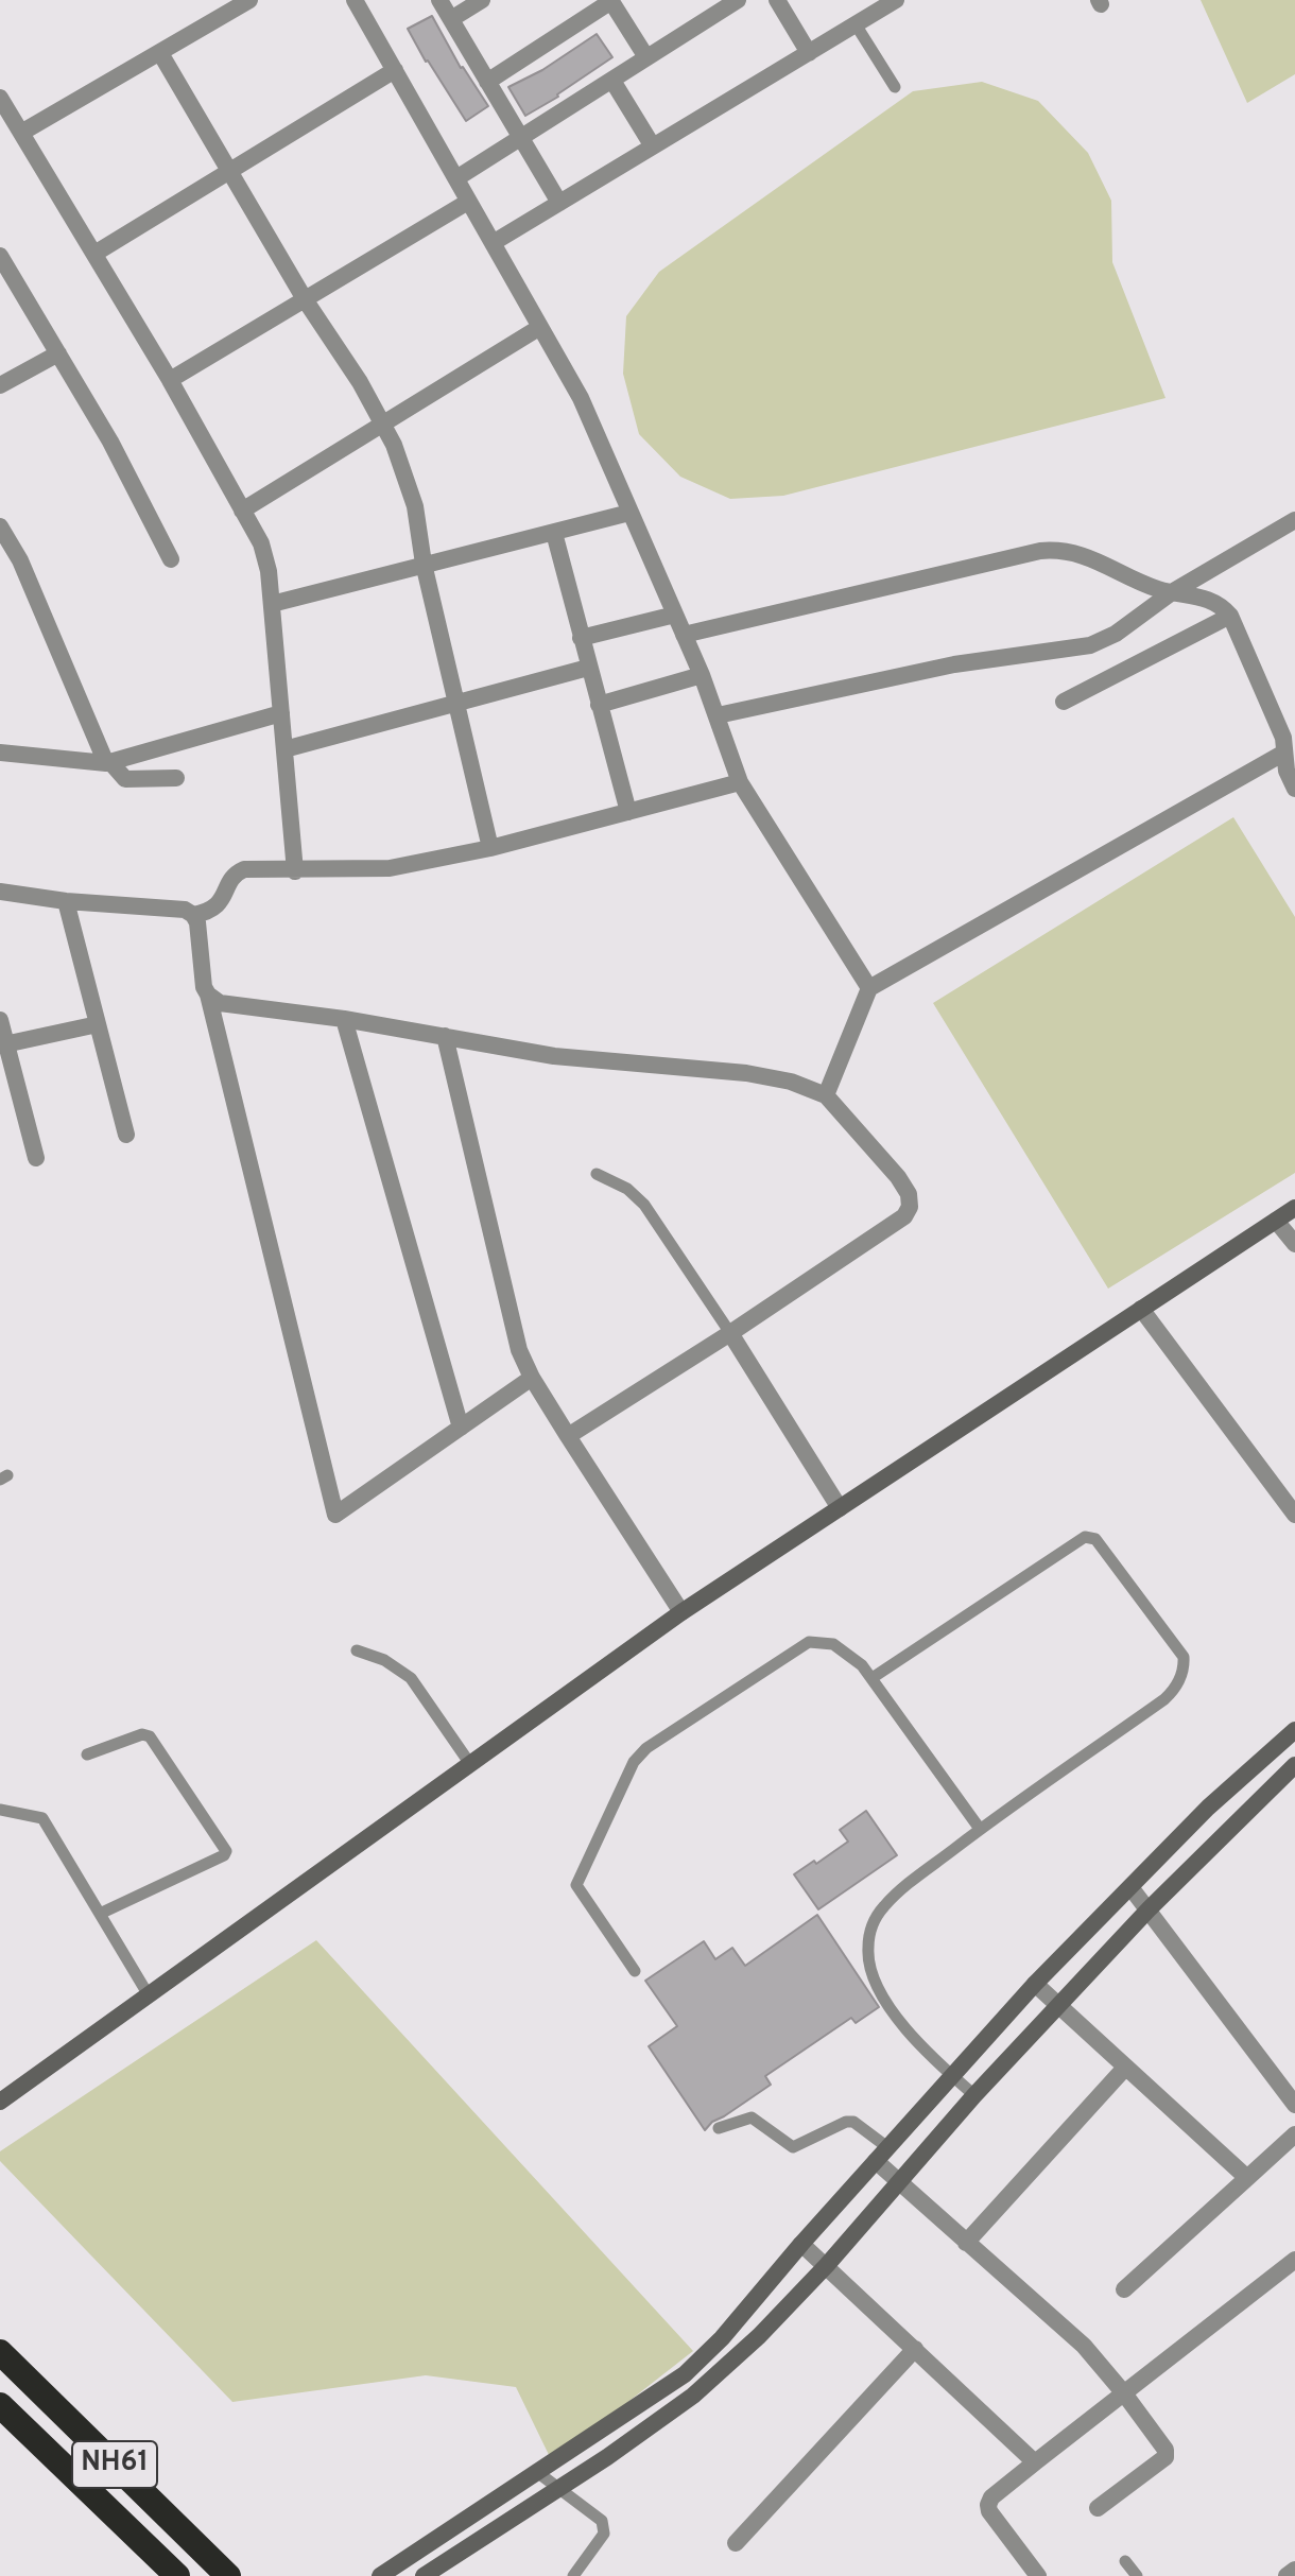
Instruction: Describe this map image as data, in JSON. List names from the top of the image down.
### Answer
{
  "streets": {
    "highway": ["NH61"]
  }
}
